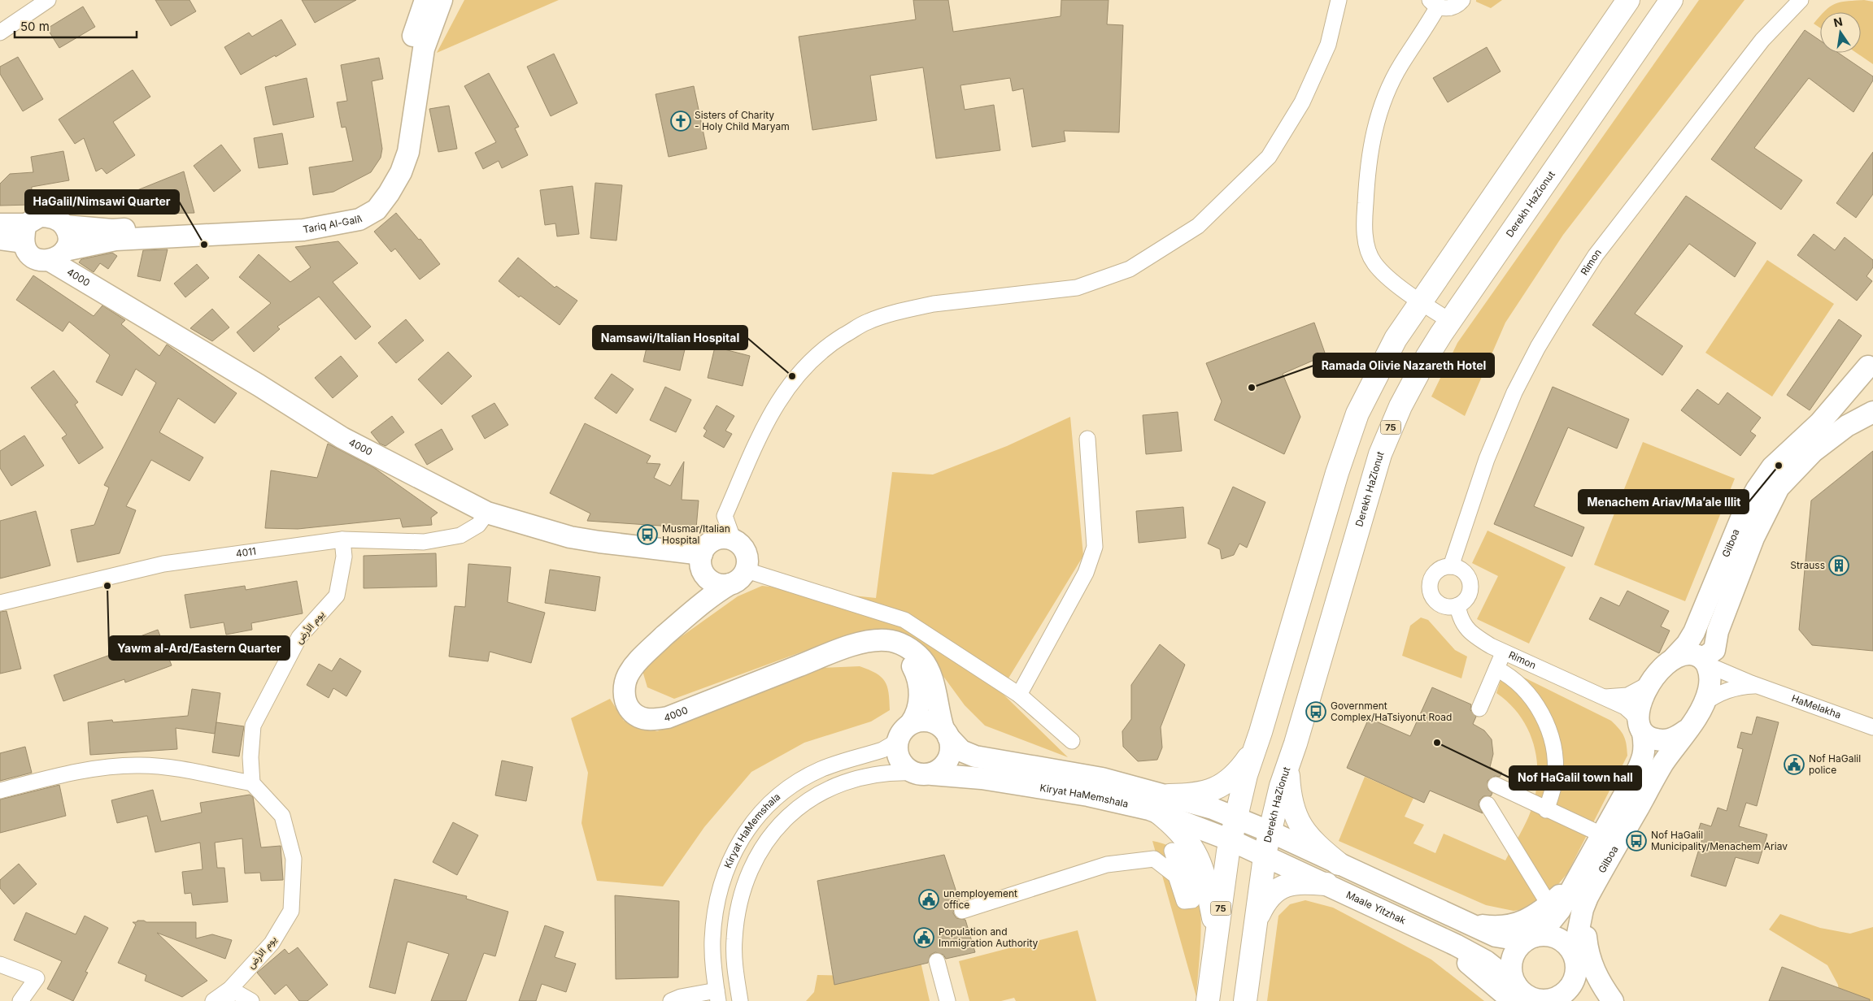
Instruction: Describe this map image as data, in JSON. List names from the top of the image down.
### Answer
{
  "streets": {
    "highway": ["Derekh HaZionut", "75"],
    "street": [
      "Tariq Al-Galil",
      "Rimon",
      "4000",
      "Gilboa",
      "4011",
      "يوم الأرض",
      "HaMelakha",
      "Kiryat HaMemshala",
      "Maale Yitzhak"
    ]
  },
  "crossings": [
    ["Derekh HaZionut", "Maale Yitzhak"],
    ["Tariq Al-Galil", "4000"],
    ["Rimon", "Gilboa"],
    ["Rimon", "HaMelakha"],
    ["4000", "4011"],
    ["4000", "Kiryat HaMemshala"],
    ["75", "Kiryat HaMemshala"],
    ["75", "Maale Yitzhak"],
    ["Gilboa", "HaMelakha"],
    ["Gilboa", "Maale Yitzhak"],
    ["4011", "يوم الأرض"],
    ["Kiryat HaMemshala", "Maale Yitzhak"]
  ],
  "places": {
    "church": ["Sisters of Charity - Holy Child Maryam"],
    "other": [
      "HaGalil/Nimsawi Quarter",
      "Namsawi/Italian Hospital",
      "Ramada Olivie Nazareth Hotel",
      "Menachem Ariav/Ma’ale Illit",
      "Yawm al-Ard/Eastern Quarter",
      "Nof HaGalil town hall"
    ],
    "bus stop": ["Musmar/Italian Hospital", "Government Complex/HaTsiyonut Road", "Nof HaGalil Municipality/Menachem Ariav"],
    "building": ["Strauss"],
    "public building": ["Nof HaGalil police", "unemployement office", "Population and Immigration Authority"]
  },
  "scale_bar": "50 m",
  "north": "top"
}
